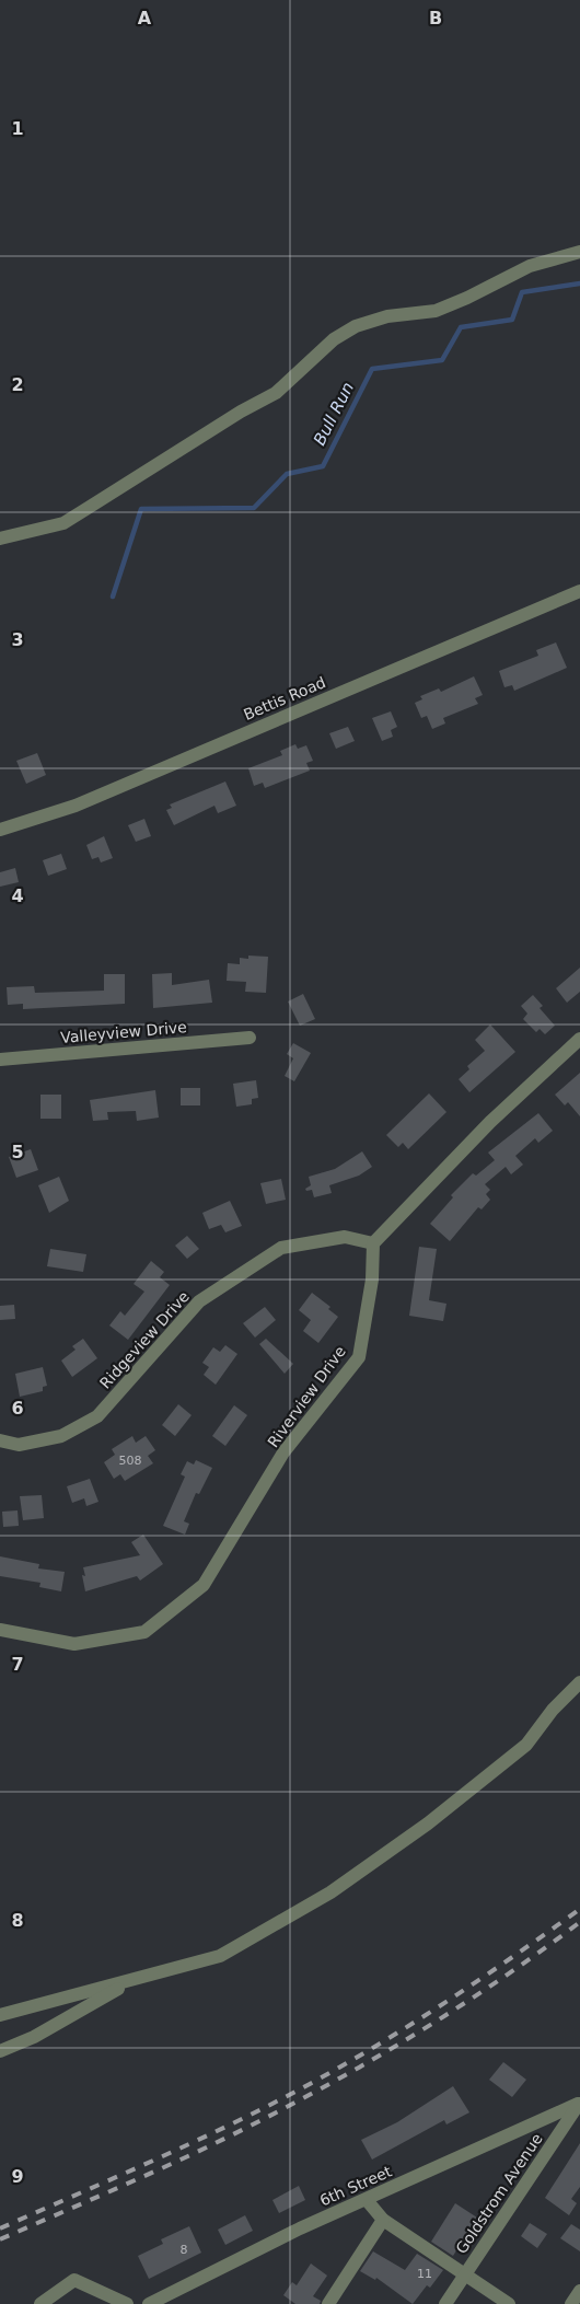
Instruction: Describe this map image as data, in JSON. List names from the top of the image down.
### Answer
{
  "streets": {
    "street": [
      "Bettis Road",
      "Valleyview Drive",
      "Ridgeview Drive",
      "Riverview Drive",
      "6th Street",
      "Goldstrom Avenue"
    ]
  },
  "crossings": [
    ["Ridgeview Drive", "Riverview Drive"],
    ["6th Street", "Goldstrom Avenue"]
  ],
  "water": ["Bull Run"],
  "house_numbers": ["508", "8", "11"],
  "grid": {
    "columns": ["A", "B"],
    "rows": [
      "1",
      "2",
      "3",
      "4",
      "5",
      "6",
      "7",
      "8",
      "9"
    ]
  }
}
